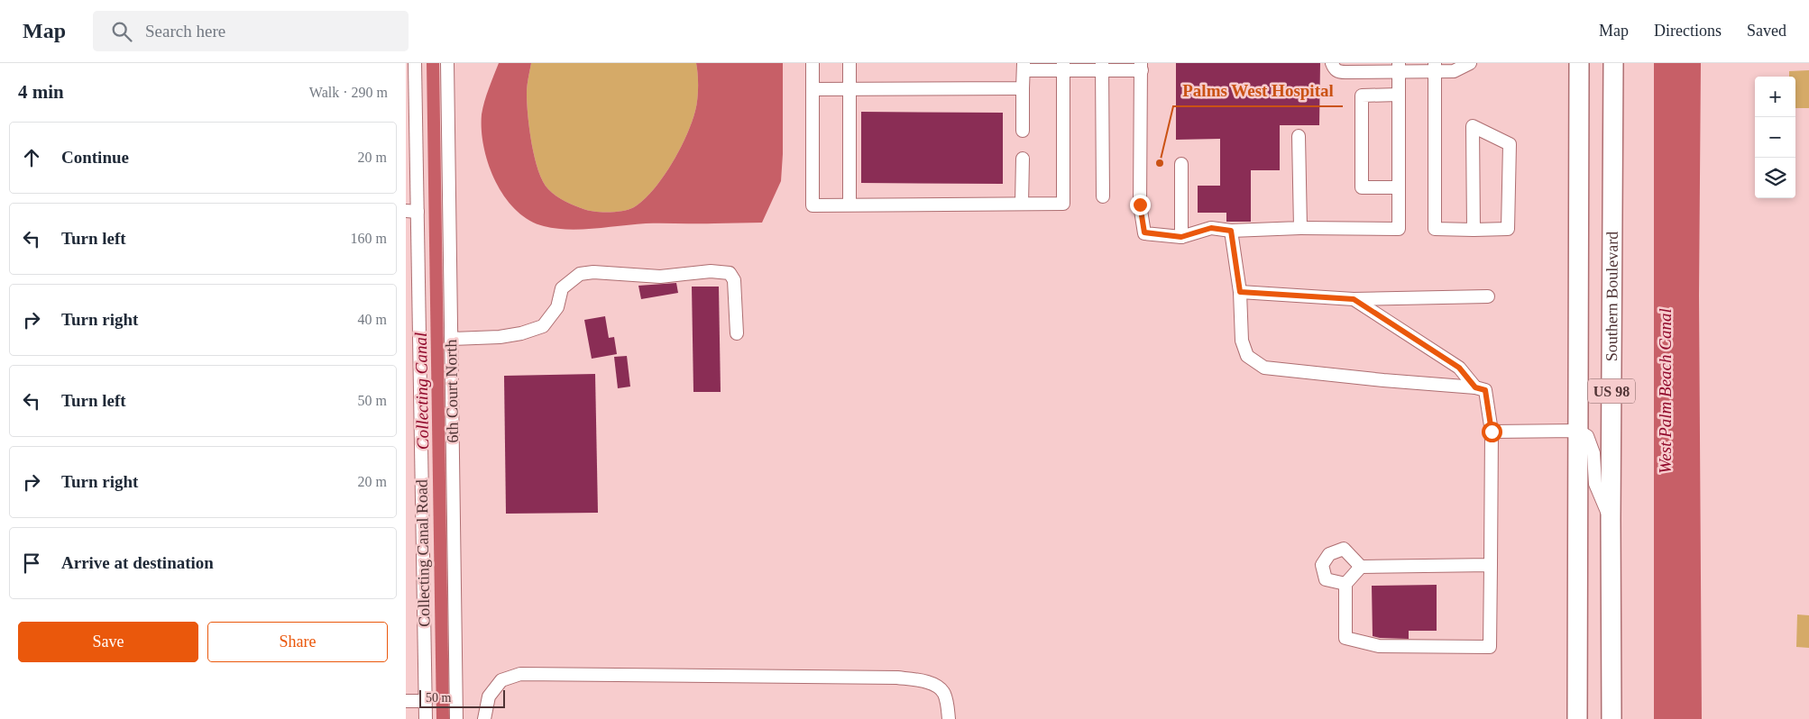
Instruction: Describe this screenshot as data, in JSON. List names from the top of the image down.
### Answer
{
  "streets": {
    "highway": ["Southern Boulevard", "US 98"],
    "street": ["6th Court North", "Collecting Canal Road"]
  },
  "water": ["Collecting Canal", "West Palm Beach Canal"],
  "places": ["Palms West Hospital"],
  "scale_bar": "50 m",
  "page": {
    "header": "Map",
    "search": "Search here",
    "nav": ["Map", "Directions", "Saved"],
    "heading": ["4 min", "Walk · 290 m"],
    "map_buttons": ["+", "−"],
    "list": [
      ["Continue", "20 m"],
      ["Turn left", "160 m"],
      ["Turn right", "40 m"],
      ["Turn left", "50 m"],
      ["Turn right", "20 m"],
      "Arrive at destination"
    ],
    "buttons": ["Save", "Share"],
    "scale": "50 m"
  }
}
